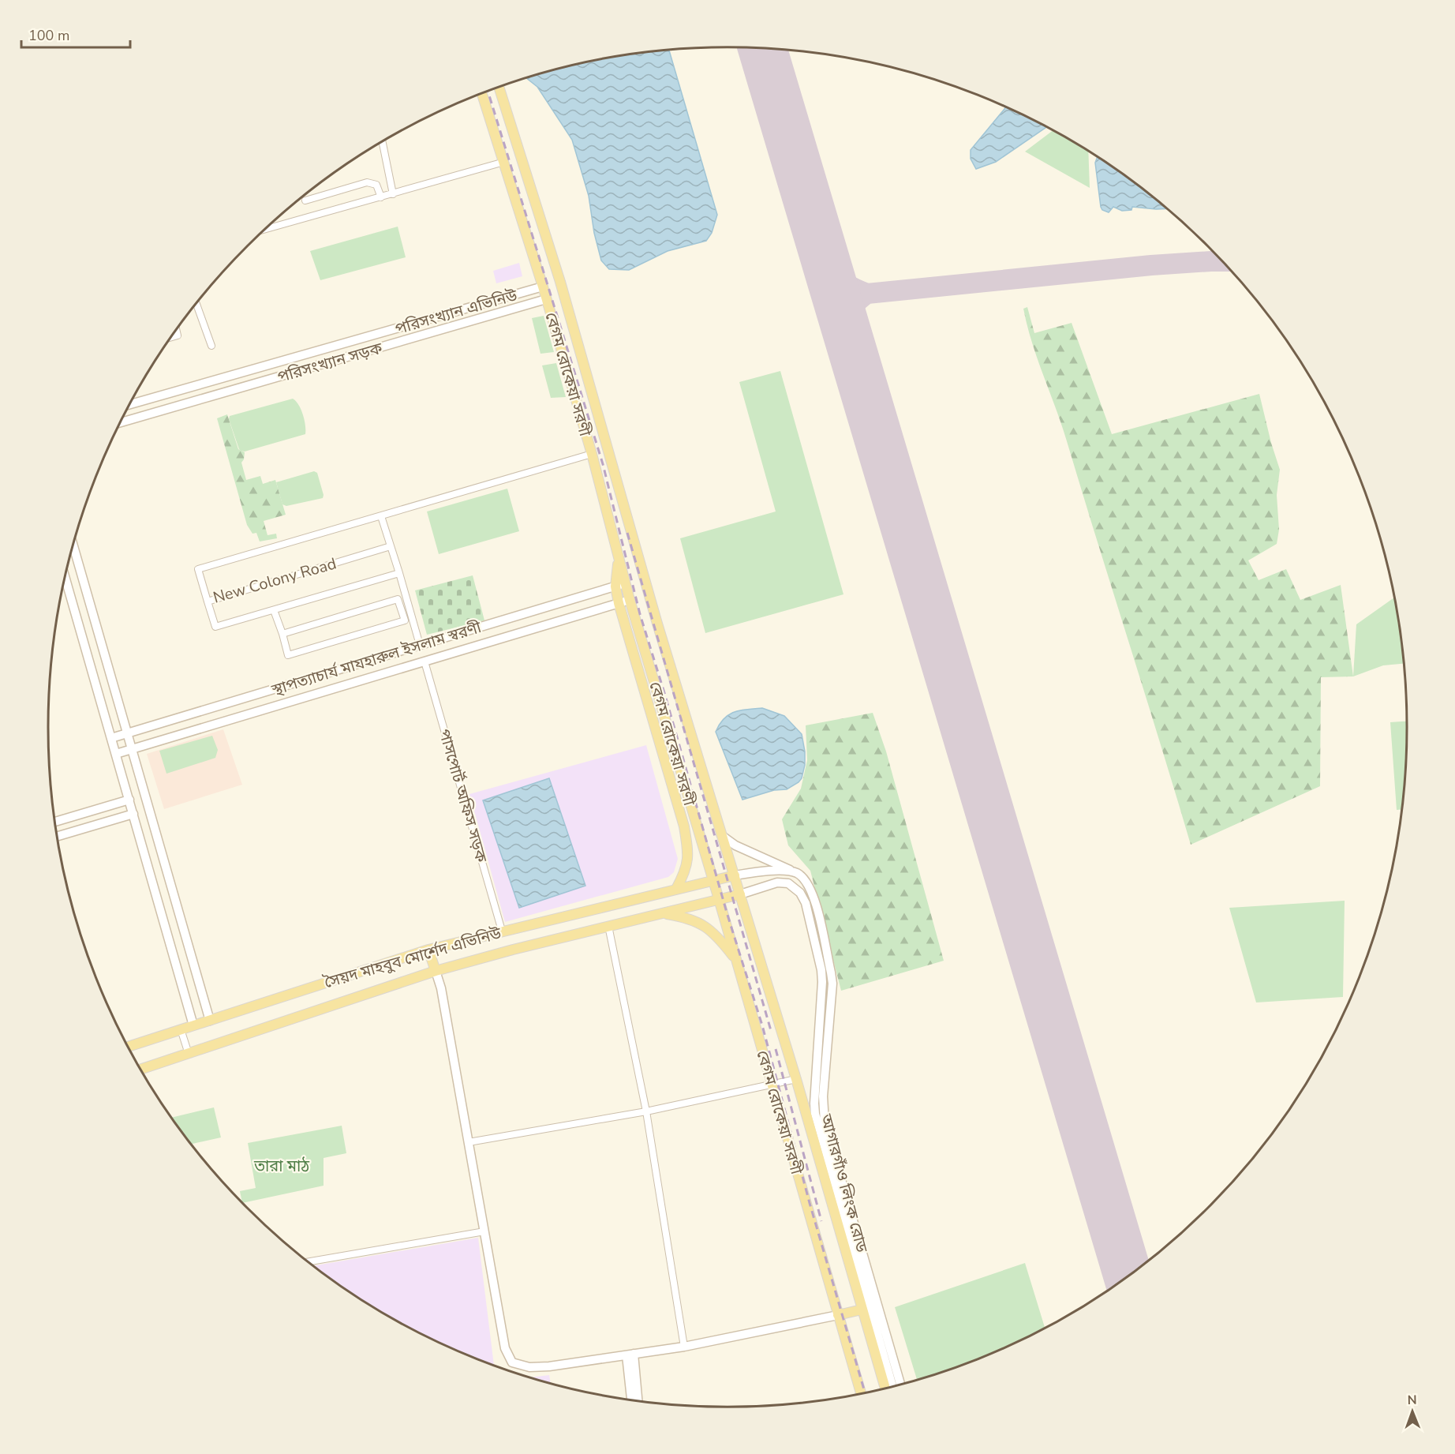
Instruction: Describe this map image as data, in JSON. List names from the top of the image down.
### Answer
{
  "streets": {
    "main road": ["বেগম রোকেয়া সরণী", "সৈয়দ মাহবুব মোর্শেদ এভিনিউ"],
    "street": [
      "পরিসংখ্যান এভিনিউ",
      "পরিসংখ্যান সড়ক",
      "New Colony Road",
      "স্থাপত্যাচার্য মাযহারুল ইসলাম স্বরণী",
      "পাসপোর্ট অফিস সড়ক",
      "আগারগাঁও লিংক রোড"
    ]
  },
  "crossings": [
    ["পরিসংখ্যান এভিনিউ", "বেগম রোকেয়া সরণী"],
    ["পরিসংখ্যান সড়ক", "বেগম রোকেয়া সরণী"],
    ["বেগম রোকেয়া সরণী", "New Colony Road"],
    ["বেগম রোকেয়া সরণী", "স্থাপত্যাচার্য মাযহারুল ইসলাম স্বরণী"],
    ["বেগম রোকেয়া সরণী", "সৈয়দ মাহবুব মোর্শেদ এভিনিউ"],
    ["বেগম রোকেয়া সরণী", "আগারগাঁও লিংক রোড"],
    ["স্থাপত্যাচার্য মাযহারুল ইসলাম স্বরণী", "পাসপোর্ট অফিস সড়ক"],
    ["পাসপোর্ট অফিস সড়ক", "সৈয়দ মাহবুব মোর্শেদ এভিনিউ"],
    ["সৈয়দ মাহবুব মোর্শেদ এভিনিউ", "আগারগাঁও লিংক রোড"]
  ],
  "parks": ["তারা মাঠ"],
  "scale_bar": "100 m",
  "north": "top"
}
